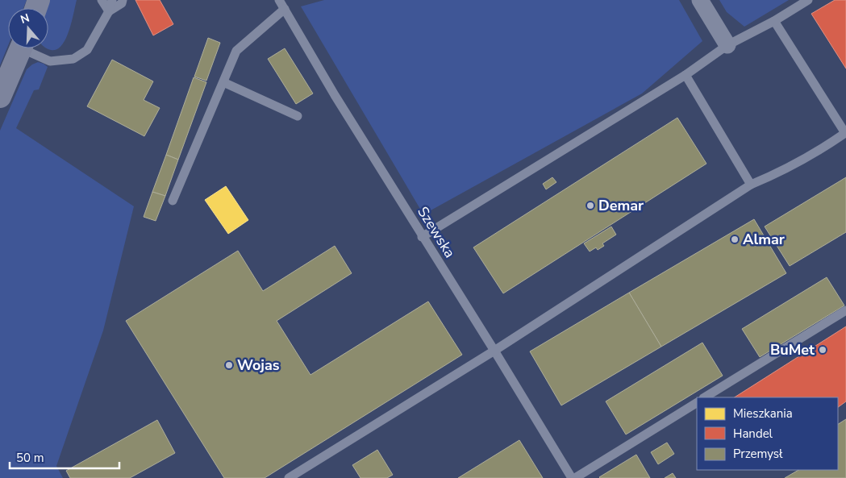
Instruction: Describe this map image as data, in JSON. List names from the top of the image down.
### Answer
{
  "streets": {
    "lane": ["Szewska"]
  },
  "places": [
    "Demar",
    "Almar",
    "BuMet",
    "Wojas"
  ],
  "legend": ["Mieszkania", "Handel", "Przemysł"],
  "scale_bar": "50 m",
  "north": "top"
}
